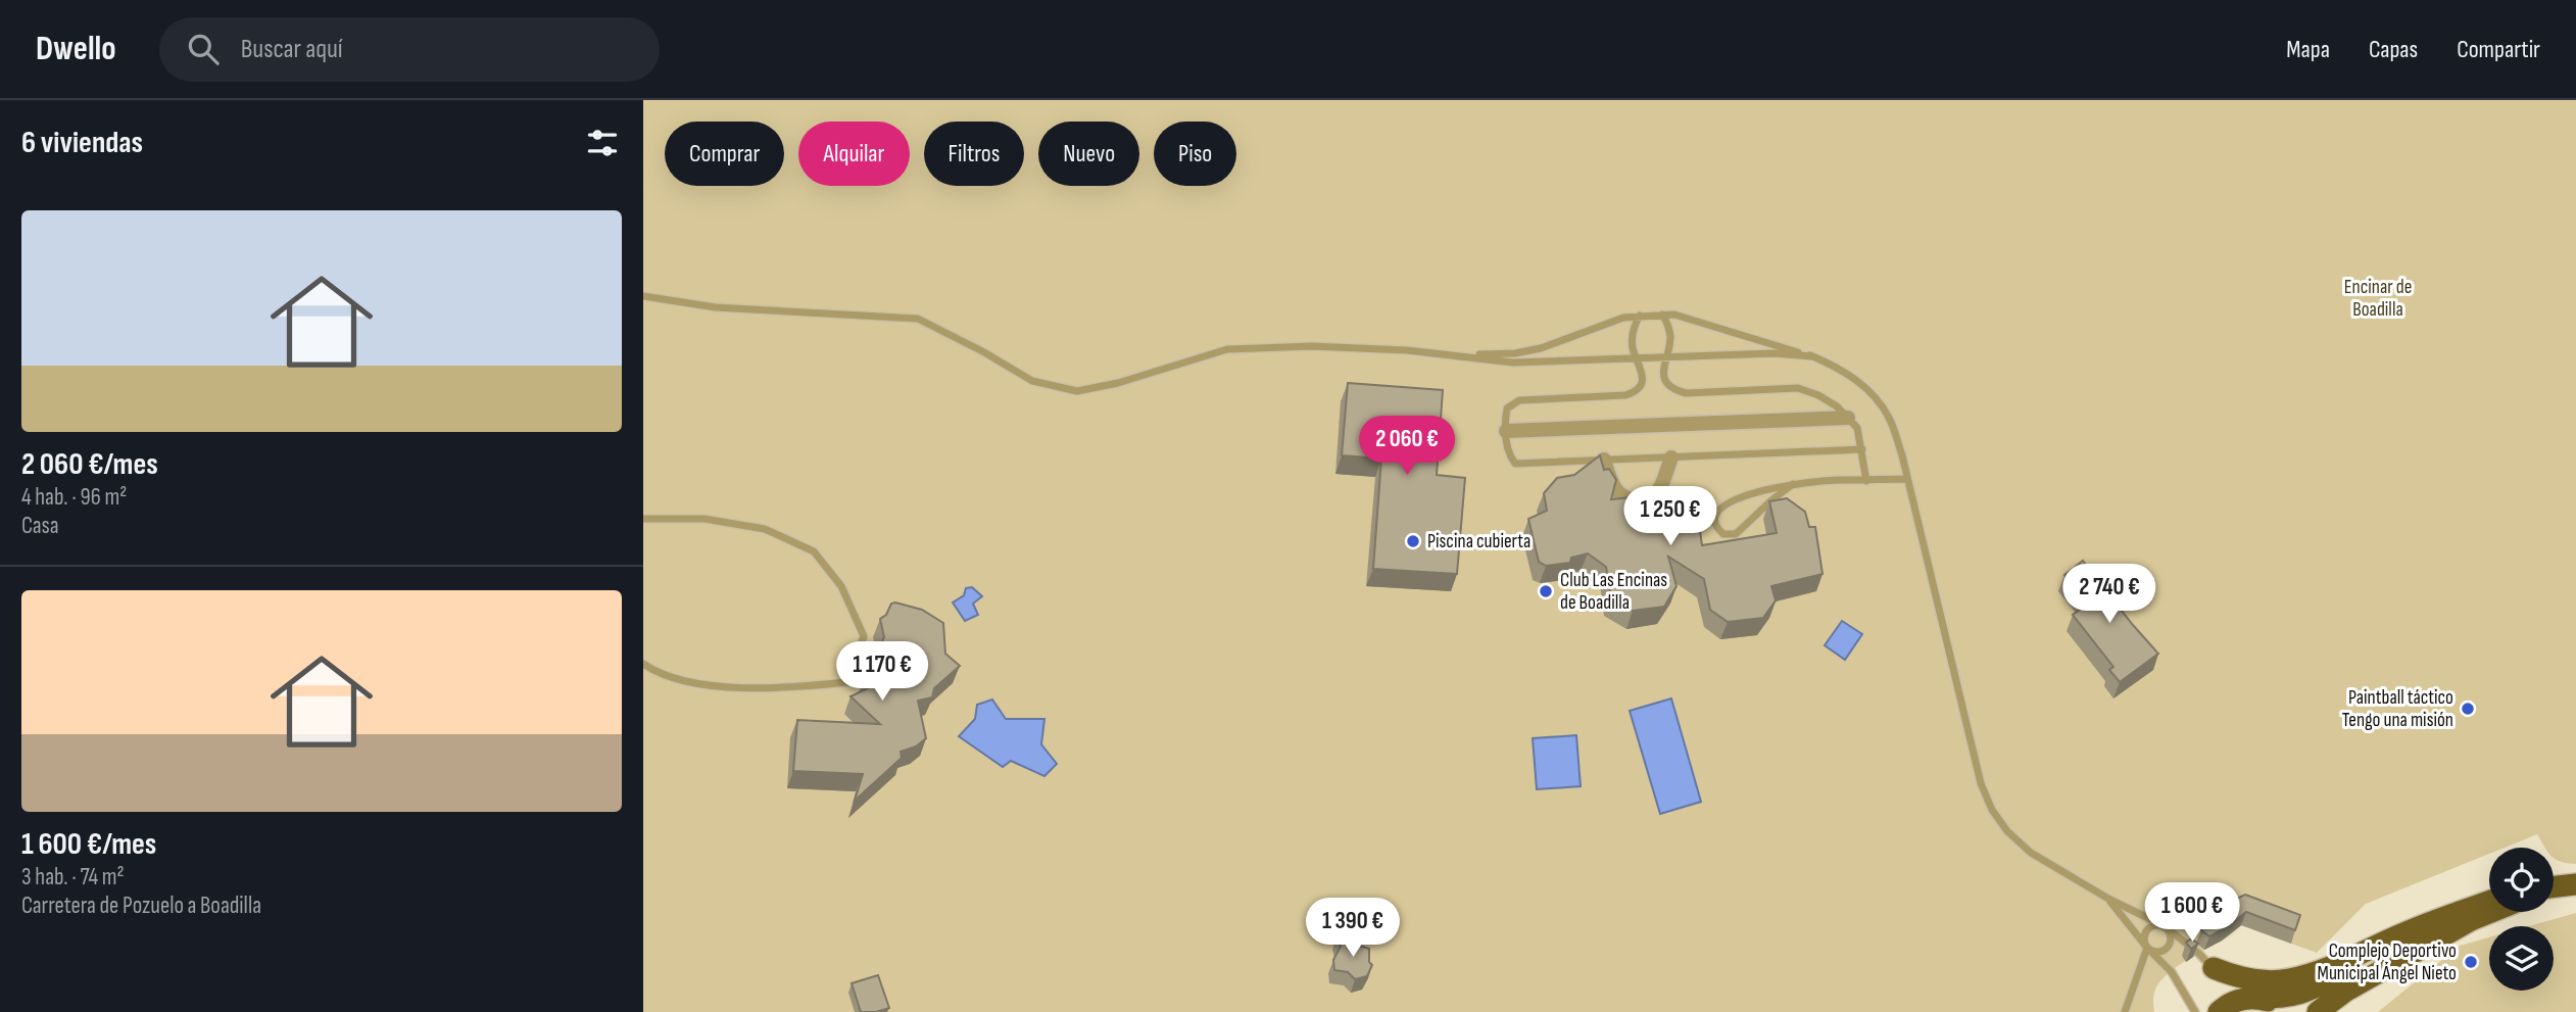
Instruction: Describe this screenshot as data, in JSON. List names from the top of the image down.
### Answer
{
  "parks": ["Encinar de Boadilla"],
  "places": [
    "Piscina cubierta",
    "Club Las Encinas de Boadilla",
    "Paintball táctico Tengo una misión",
    "Complejo Deportivo Municipal Ángel Nieto"
  ],
  "page": {
    "header": "Dwello",
    "search": "Buscar aquí",
    "nav": ["Mapa", "Capas", "Compartir"],
    "heading": "6 viviendas",
    "chip": [
      "Comprar",
      "Alquilar",
      "Filtros",
      "Nuevo",
      "Piso"
    ],
    "list": [
      {
        "name": "2 060 €/mes",
        "note": "4 hab. · 96 m² · Casa"
      },
      {
        "name": "1 600 €/mes",
        "note": "3 hab. · 74 m² · Carretera de Pozuelo a Boadilla"
      }
    ],
    "price": [
      "2 060 €",
      "1 250 €",
      "2 740 €",
      "1 170 €",
      "1 600 €",
      "1 390 €"
    ]
  }
}
